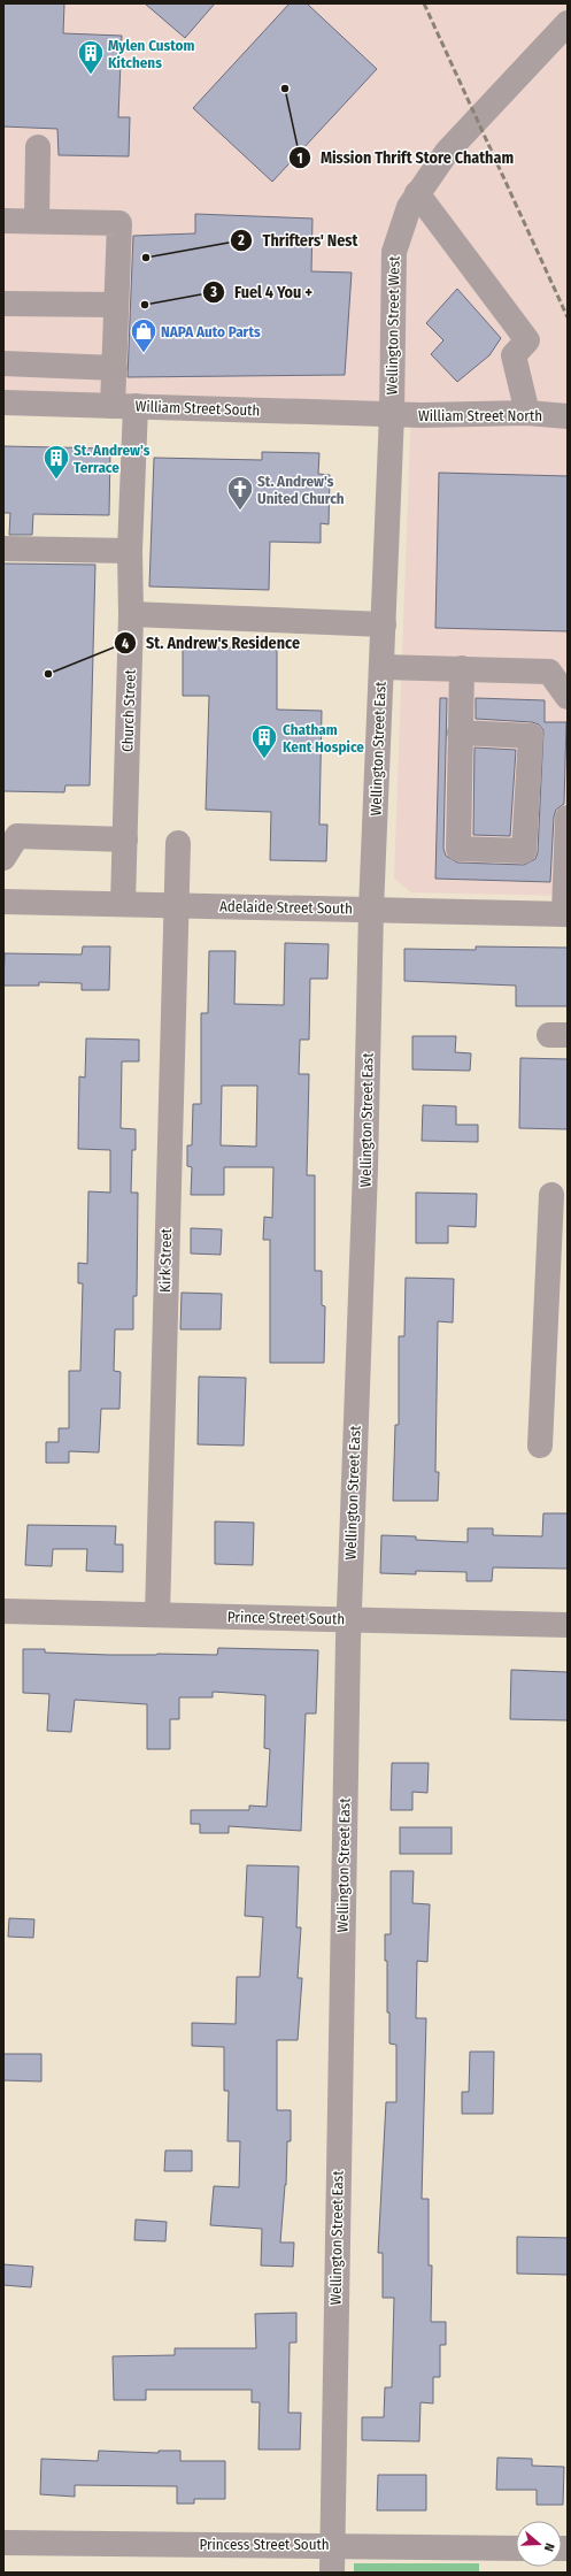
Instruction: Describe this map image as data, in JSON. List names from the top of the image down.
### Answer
{
  "streets": {
    "street": [
      "Wellington Street West",
      "William Street South",
      "William Street North",
      "Church Street",
      "Wellington Street East",
      "Adelaide Street South",
      "Kirk Street",
      "Prince Street South",
      "Princess Street South"
    ]
  },
  "crossings": [
    ["Wellington Street West", "William Street South"],
    ["Wellington Street West", "William Street North"],
    ["Wellington Street West", "Wellington Street East"],
    ["William Street South", "William Street North"],
    ["William Street South", "Church Street"],
    ["William Street South", "Wellington Street East"],
    ["William Street North", "Wellington Street East"],
    ["Church Street", "Adelaide Street South"],
    ["Wellington Street East", "Adelaide Street South"],
    ["Wellington Street East", "Prince Street South"],
    ["Wellington Street East", "Princess Street South"],
    ["Adelaide Street South", "Kirk Street"],
    ["Kirk Street", "Prince Street South"]
  ],
  "places": {
    "building": ["Mylen Custom Kitchens", "St. Andrew's Terrace", "Chatham Kent Hospice"],
    "other": [
      "Mission Thrift Store Chatham",
      "Thrifters' Nest",
      "Fuel 4 You +",
      "St. Andrew's Residence"
    ],
    "shop": ["NAPA Auto Parts"],
    "church": ["St. Andrew's United Church"]
  },
  "north": "right"
}
